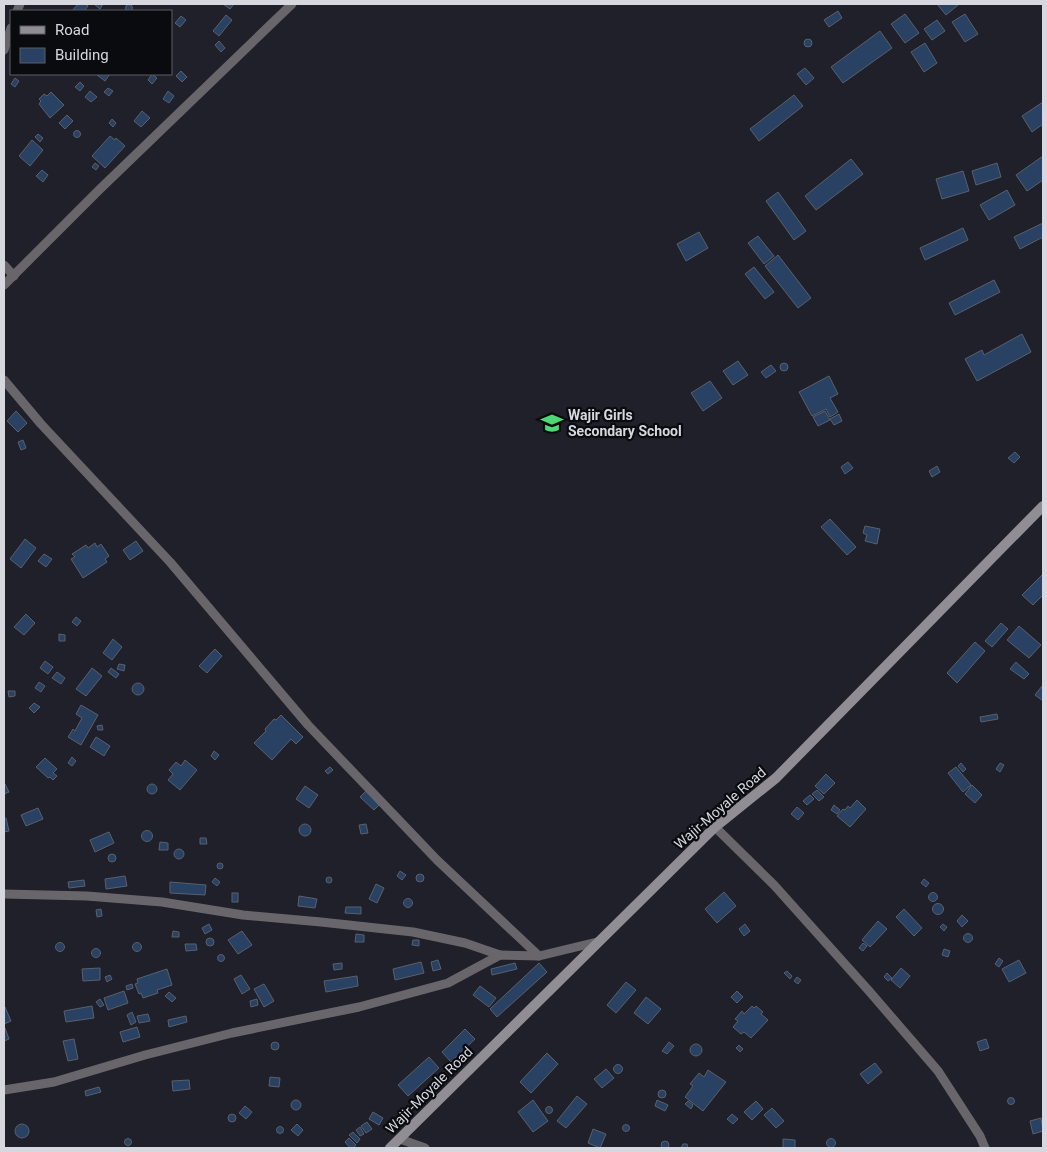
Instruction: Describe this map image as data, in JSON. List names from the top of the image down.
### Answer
{
  "streets": {
    "main road": ["Wajir-Moyale Road"]
  },
  "places": {
    "school or university": ["Wajir Girls Secondary School"]
  },
  "legend": ["Road", "Building"]
}
